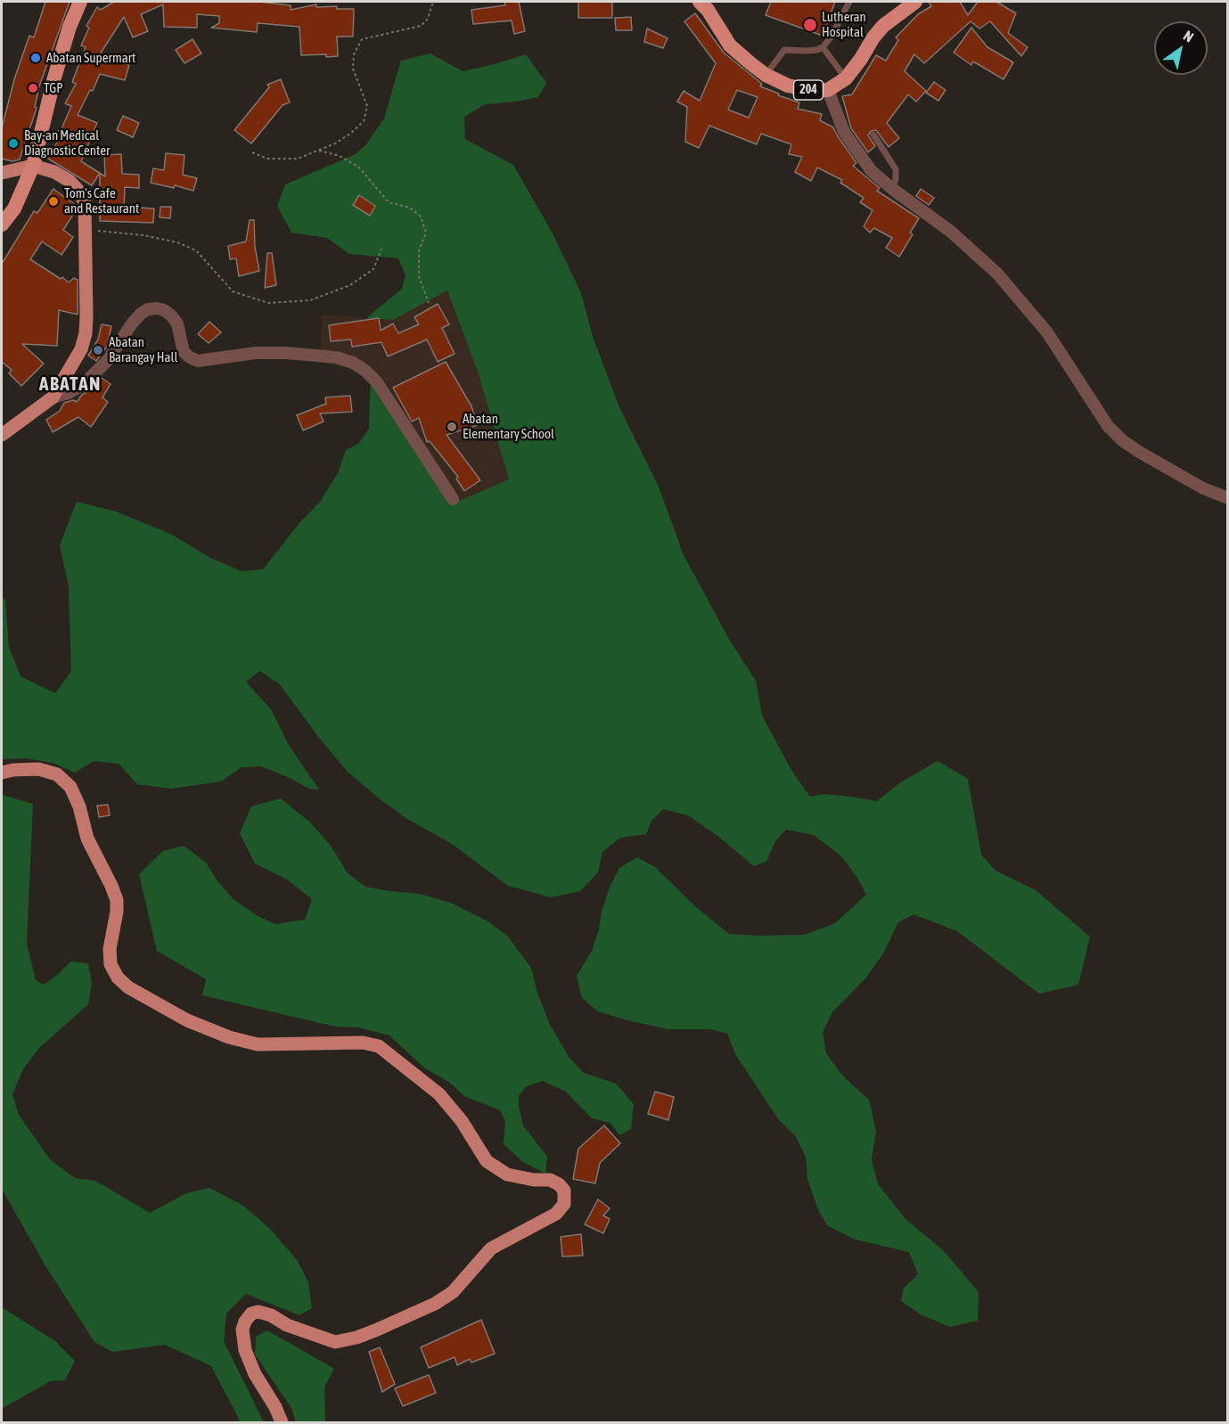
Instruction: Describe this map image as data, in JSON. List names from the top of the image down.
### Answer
{
  "streets": {
    "highway": ["204"]
  },
  "districts": ["ABATAN"],
  "places": [
    "Lutheran Hospital",
    "Abatan Supermart",
    "TGP",
    "Bay-an Medical Diagnostic Center",
    "Tom's Cafe and Restaurant",
    "Abatan Barangay Hall",
    "Abatan Elementary School"
  ],
  "north": "top right"
}
